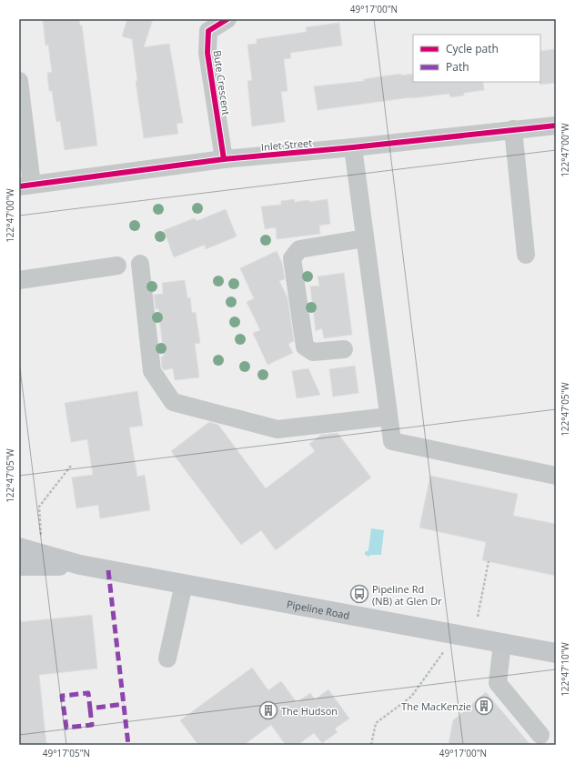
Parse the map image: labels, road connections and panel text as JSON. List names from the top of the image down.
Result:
{
  "streets": {
    "main road": ["Pipeline Road"],
    "street": ["Bute Crescent", "Inlet Street"]
  },
  "crossings": [
    ["Bute Crescent", "Inlet Street"]
  ],
  "places": {
    "bus stop": ["Pipeline Rd (NB) at Glen Dr"],
    "building": ["The MacKenzie", "The Hudson"]
  },
  "legend": ["Cycle path", "Path"],
  "coordinates": [
    "49°17'00\"N",
    "122°47'00\"W",
    "122°47'05\"W",
    "122°47'10\"W",
    "49°17'05\"N"
  ]
}
